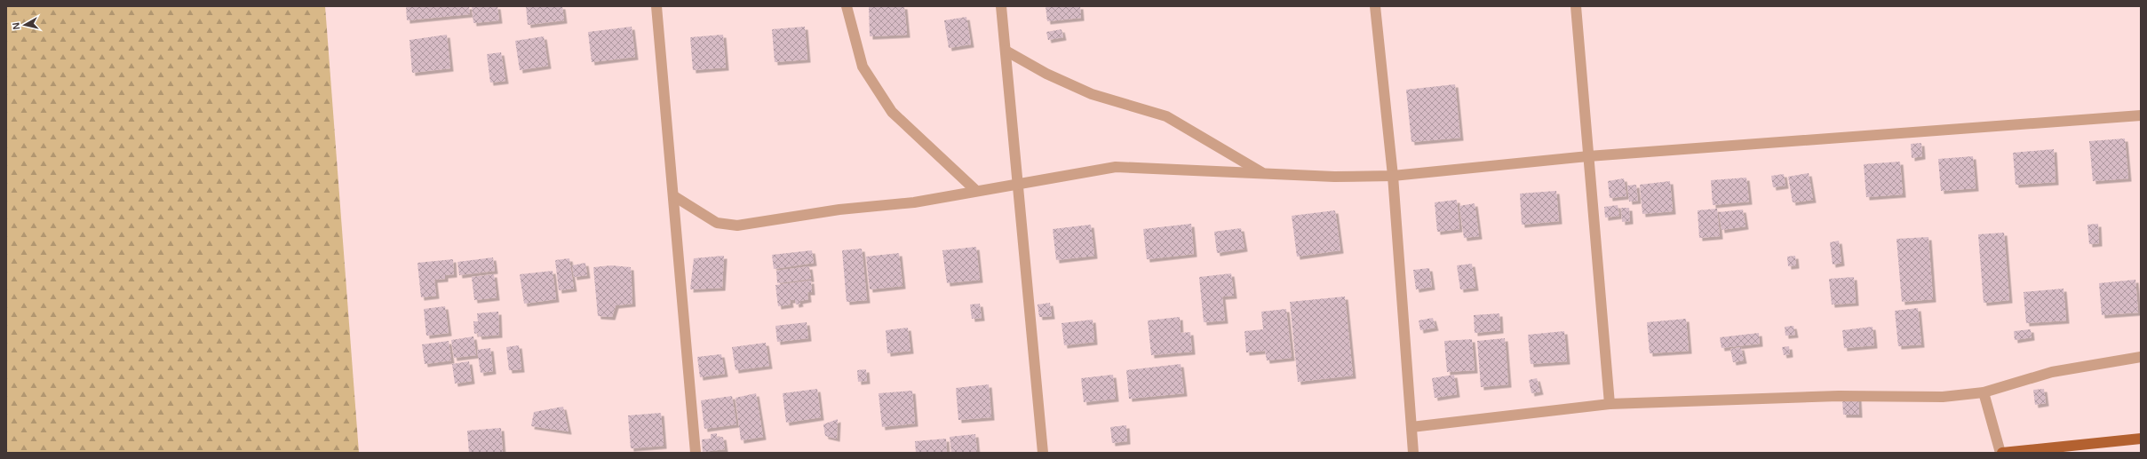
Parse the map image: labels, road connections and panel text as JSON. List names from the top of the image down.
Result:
{
  "north": "left"
}
